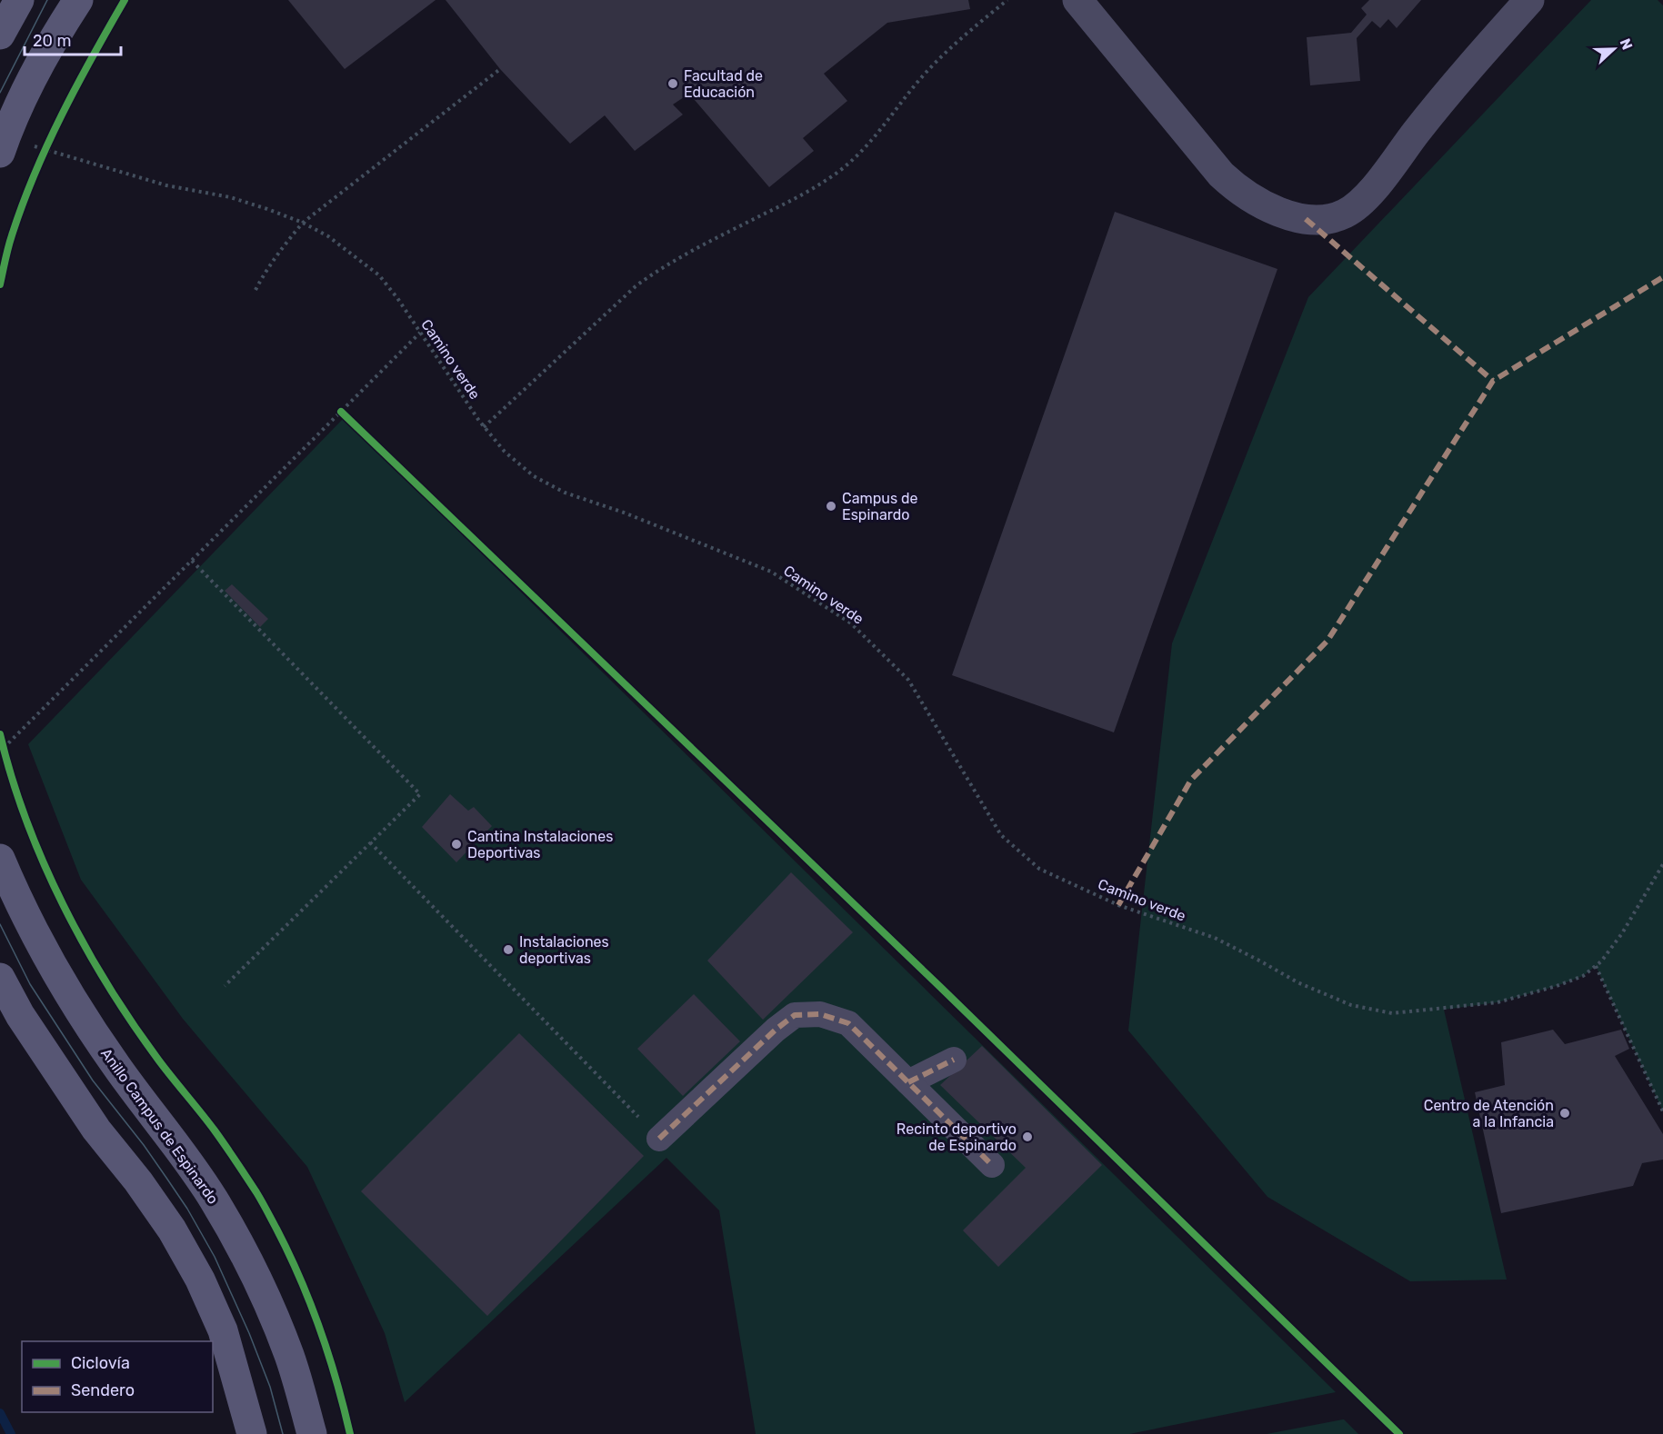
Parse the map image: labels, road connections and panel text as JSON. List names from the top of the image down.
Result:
{
  "streets": {
    "main road": ["Anillo Campus de Espinardo"],
    "path": ["Camino verde"]
  },
  "places": [
    "Facultad de Educación",
    "Campus de Espinardo",
    "Cantina Instalaciones Deportivas",
    "Instalaciones deportivas",
    "Centro de Atención a la Infancia",
    "Recinto deportivo de Espinardo"
  ],
  "legend": ["Ciclovía", "Sendero"],
  "scale_bar": "20 m",
  "north": "right"
}
